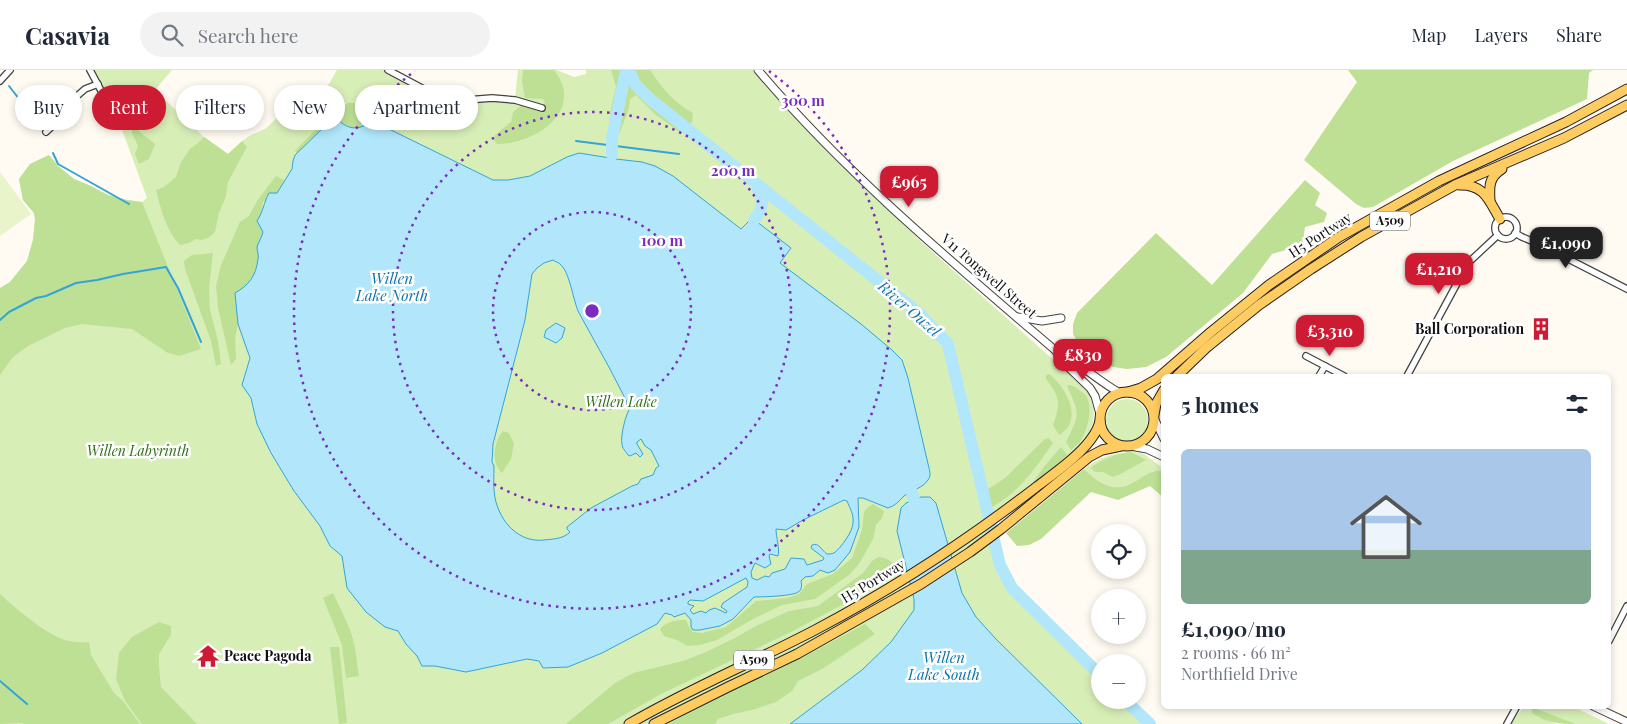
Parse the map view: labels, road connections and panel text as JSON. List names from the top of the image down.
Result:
{
  "streets": {
    "main road": ["A509", "H5 Portway"],
    "street": ["V11 Tongwell Street"]
  },
  "crossings": [
    ["A509", "H5 Portway"],
    ["A509", "V11 Tongwell Street"],
    ["H5 Portway", "V11 Tongwell Street"]
  ],
  "water": ["Willen Lake North", "River Ouzel", "Willen Lake South"],
  "parks": ["Willen Lake", "Willen Labyrinth"],
  "places": {
    "building": ["Ball Corporation"],
    "temple": ["Peace Pagoda"]
  },
  "page": {
    "header": "Casavia",
    "search": "Search here",
    "nav": ["Map", "Layers", "Share"],
    "chip": [
      "Buy",
      "Rent",
      "Filters",
      "New",
      "Apartment"
    ],
    "price": [
      "£965",
      "£1,090",
      "£1,210",
      "£3,310",
      "£830"
    ],
    "heading": "5 homes",
    "list": [
      {
        "name": "£1,090/mo",
        "note": "2 rooms · 66 m² · Northfield Drive"
      }
    ],
    "map_buttons": ["+", "−"]
  },
  "rings": ["300 m", "200 m", "100 m"]
}
